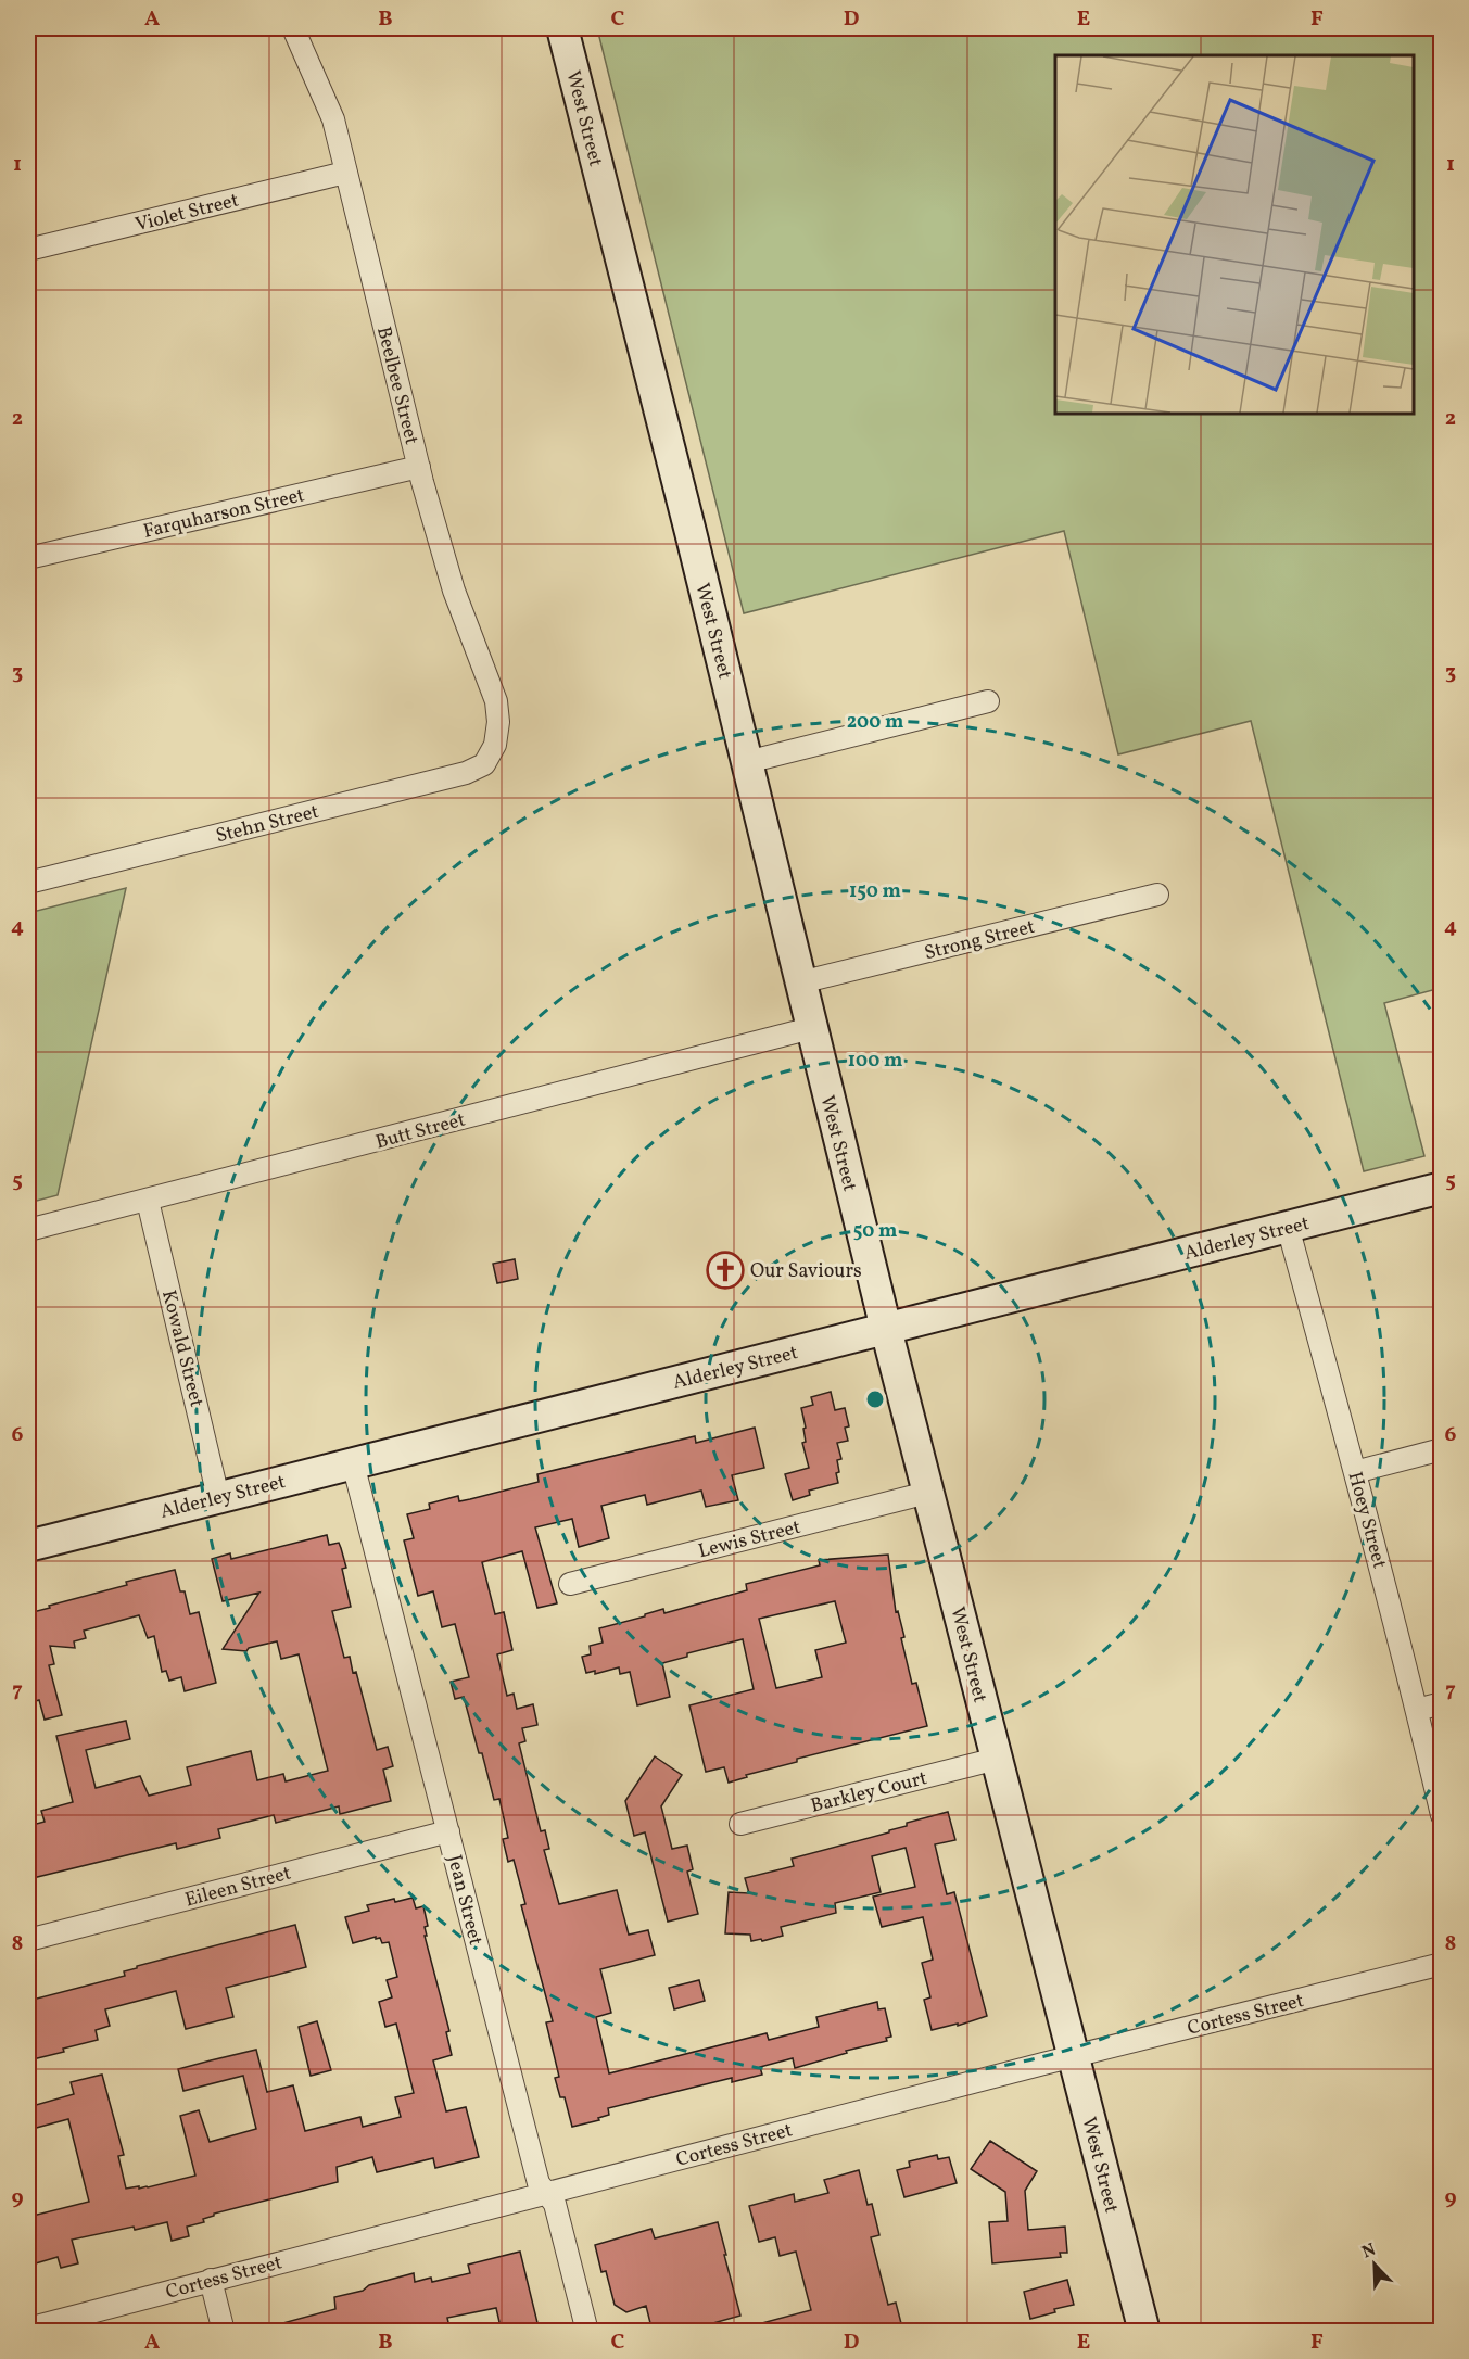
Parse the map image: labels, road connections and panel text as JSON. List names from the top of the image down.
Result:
{
  "streets": {
    "main road": ["West Street", "Alderley Street"],
    "street": [
      "Violet Street",
      "Beelbee Street",
      "Farquharson Street",
      "Stehn Street",
      "Strong Street",
      "Butt Street",
      "Kowald Street",
      "Hoey Street",
      "Lewis Street",
      "Barkley Court",
      "Eileen Street",
      "Jean Street",
      "Cortess Street"
    ]
  },
  "crossings": [
    ["West Street", "Strong Street"],
    ["West Street", "Butt Street"],
    ["West Street", "Alderley Street"],
    ["West Street", "Lewis Street"],
    ["West Street", "Barkley Court"],
    ["West Street", "Cortess Street"],
    ["Violet Street", "Beelbee Street"],
    ["Beelbee Street", "Farquharson Street"],
    ["Beelbee Street", "Stehn Street"],
    ["Butt Street", "Kowald Street"],
    ["Alderley Street", "Kowald Street"],
    ["Alderley Street", "Hoey Street"],
    ["Alderley Street", "Jean Street"],
    ["Eileen Street", "Jean Street"],
    ["Jean Street", "Cortess Street"]
  ],
  "places": {
    "church": ["Our Saviours"]
  },
  "north": "top left",
  "grid": {
    "columns": [
      "A",
      "B",
      "C",
      "D",
      "E",
      "F"
    ],
    "rows": [
      "1",
      "2",
      "3",
      "4",
      "5",
      "6",
      "7",
      "8",
      "9"
    ]
  },
  "rings": [
    "200 m",
    "150 m",
    "100 m",
    "50 m"
  ]
}
